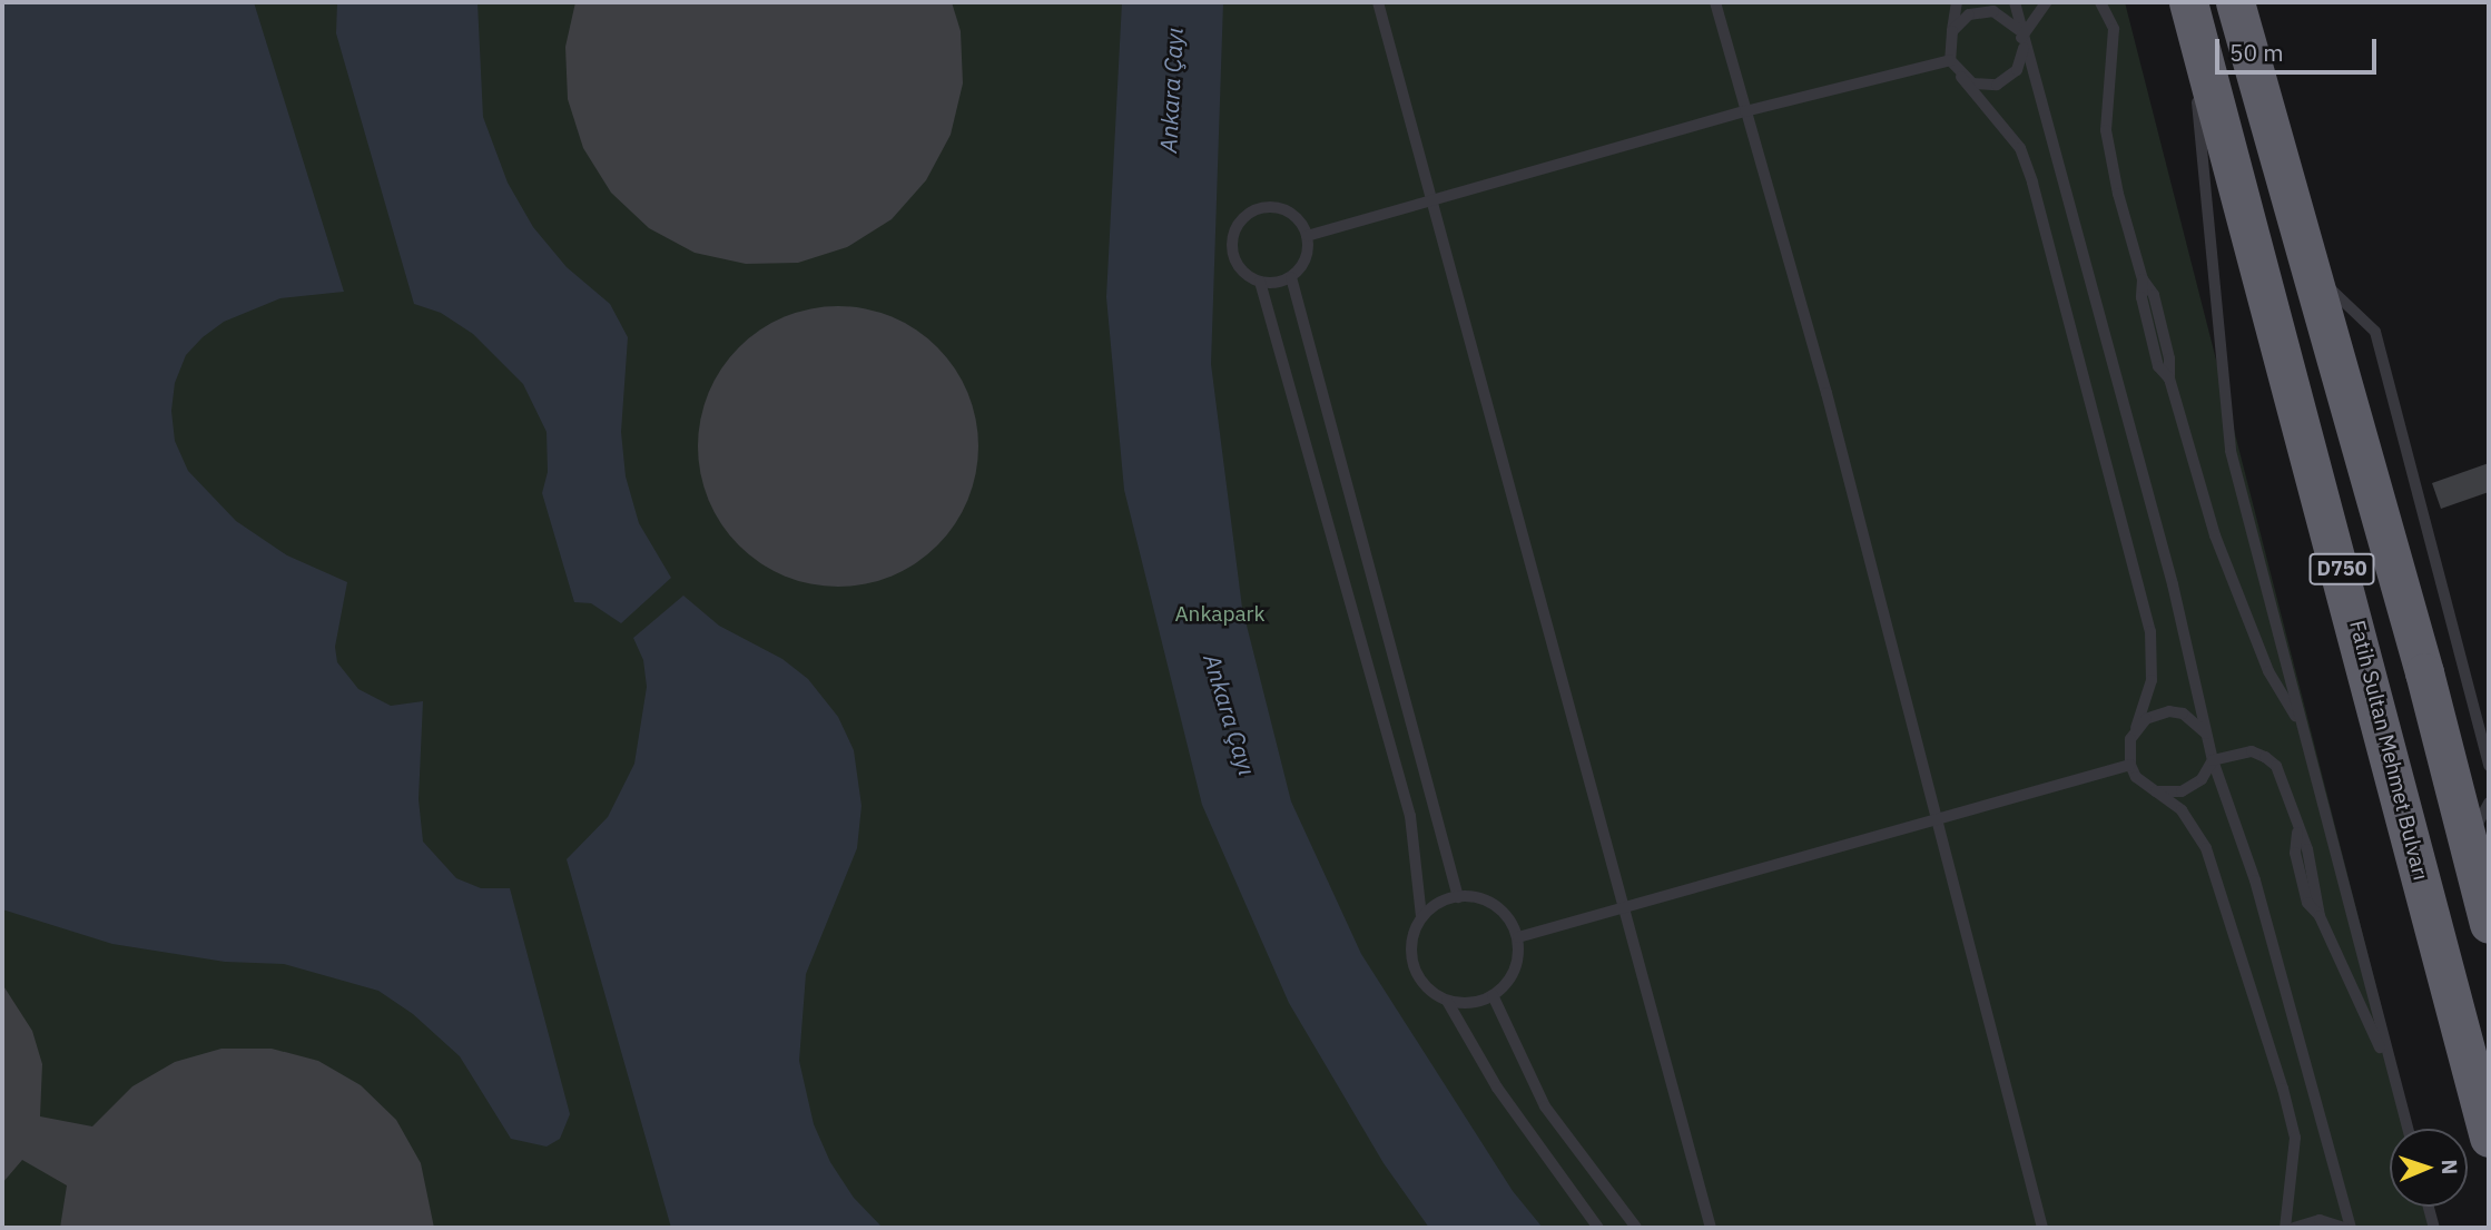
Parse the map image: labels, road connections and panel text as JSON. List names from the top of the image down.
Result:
{
  "streets": {
    "highway": ["D750", "Fatih Sultan Mehmet Bulvarı"]
  },
  "water": ["Ankara Çayı"],
  "parks": ["Ankapark"],
  "scale_bar": "50 m",
  "north": "right"
}
